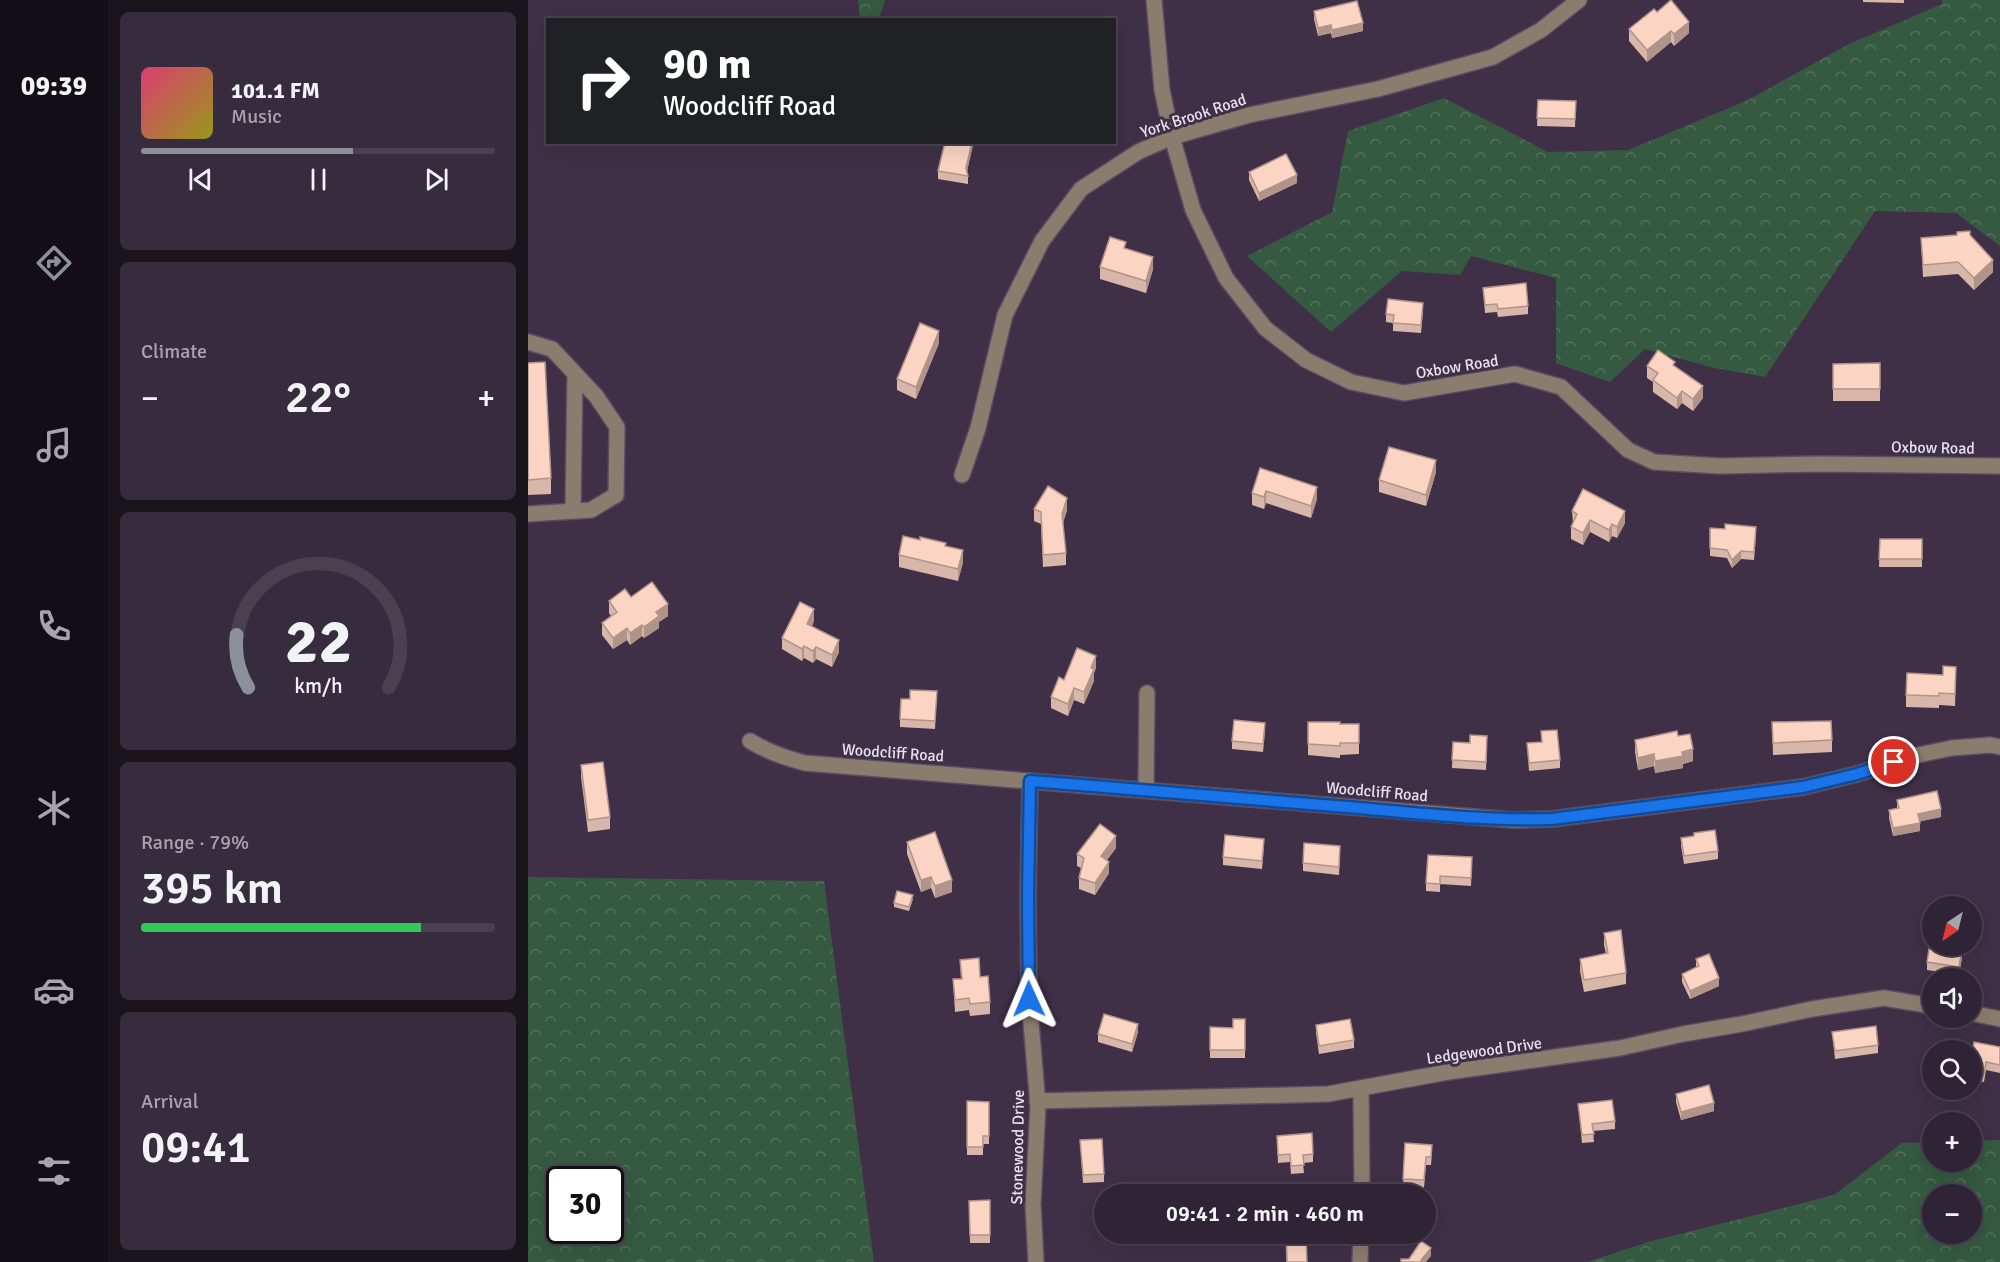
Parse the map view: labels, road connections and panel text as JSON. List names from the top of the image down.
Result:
{
  "streets": {
    "street": [
      "York Brook Road",
      "Oxbow Road",
      "Woodcliff Road",
      "Ledgewood Drive",
      "Stonewood Drive"
    ]
  },
  "crossings": [
    ["York Brook Road", "Oxbow Road"],
    ["Woodcliff Road", "Stonewood Drive"],
    ["Ledgewood Drive", "Stonewood Drive"]
  ],
  "north": "bottom left",
  "page": {
    "tabs": "09:39",
    "turn": ["90 m", "Woodcliff Road"],
    "song": ["101.1 FM", "Music"],
    "tile": [
      "Climate",
      ["Range · 79%", "395 km"],
      ["Arrival", "09:41"]
    ],
    "heat": ["−", "22°", "+"],
    "map_buttons": ["+", "−"],
    "limit": "30",
    "trip": "09:41 · 2 min · 460 m",
    "gauge": ["22", "km/h"]
  }
}
